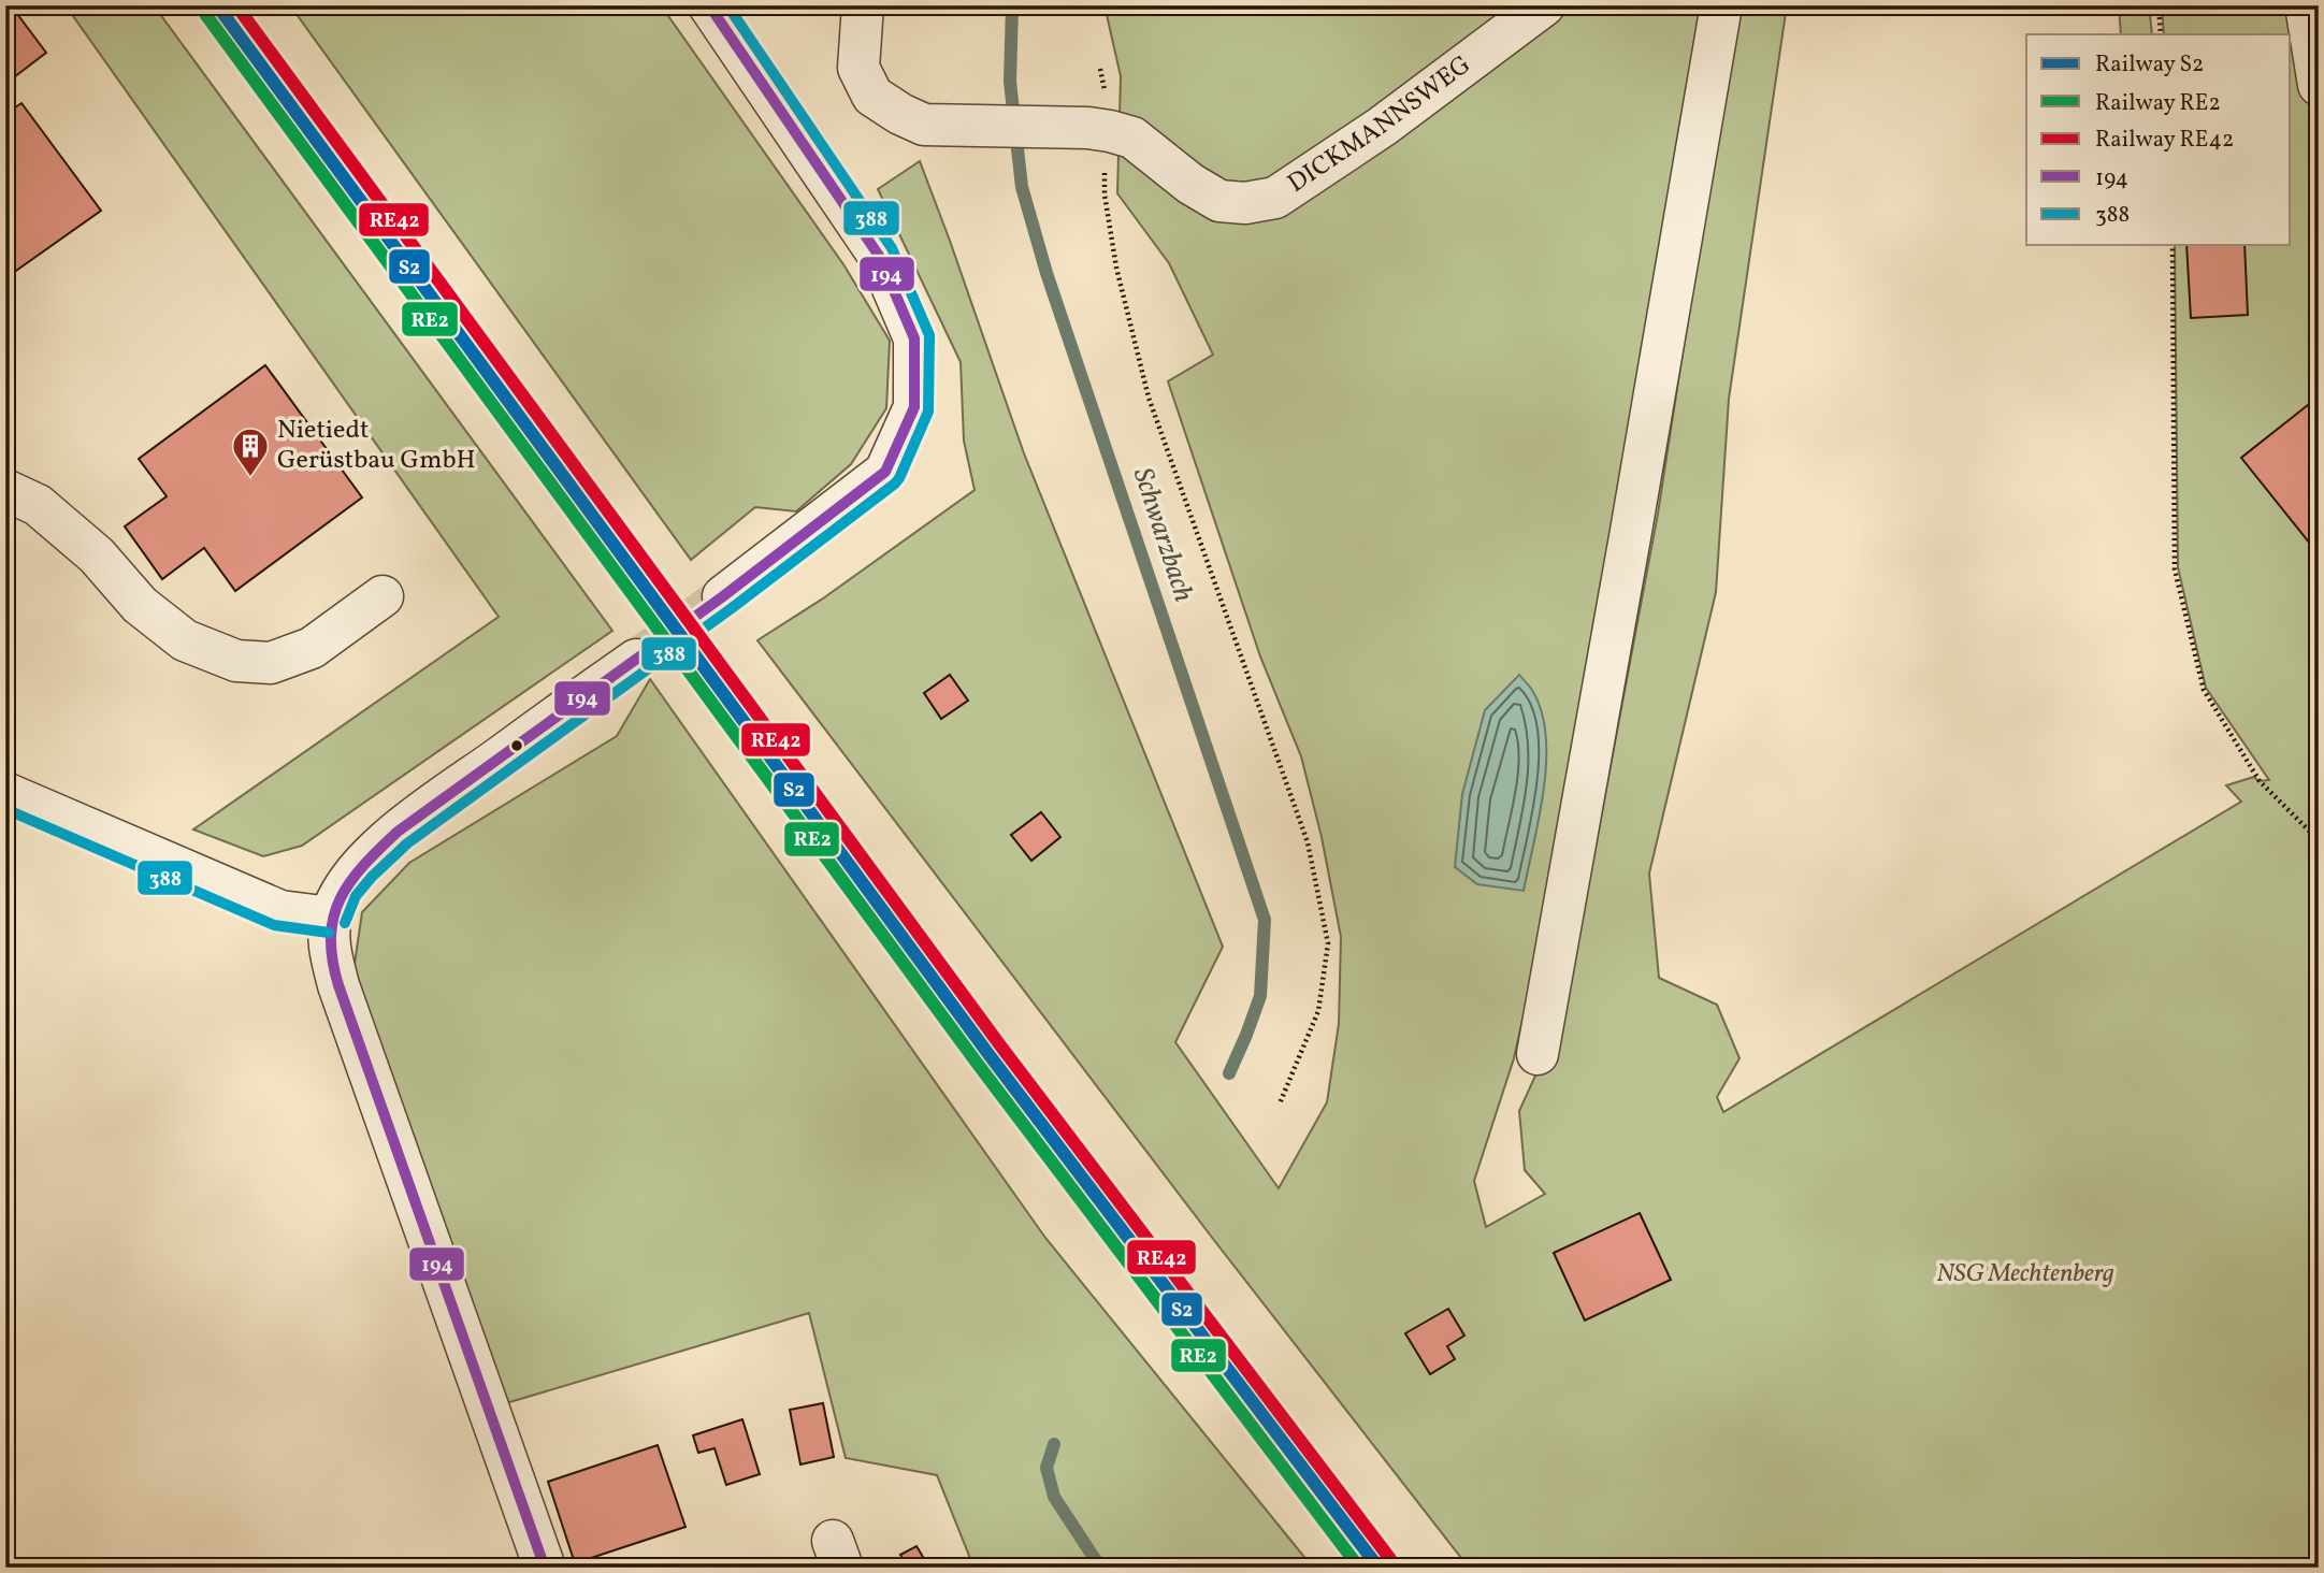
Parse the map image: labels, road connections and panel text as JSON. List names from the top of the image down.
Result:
{
  "streets": {
    "street": ["DICKMANNSWEG"]
  },
  "water": ["Schwarzbach"],
  "parks": ["NSG Mechtenberg"],
  "places": {
    "building": ["Nietiedt Gerüstbau GmbH"]
  },
  "lines": [
    "rail line S2",
    "rail line RE42",
    "transit line 194",
    "transit line 388",
    "rail line RE2"
  ],
  "legend": [
    "Railway S2",
    "Railway RE2",
    "Railway RE42",
    "194",
    "388"
  ]
}
